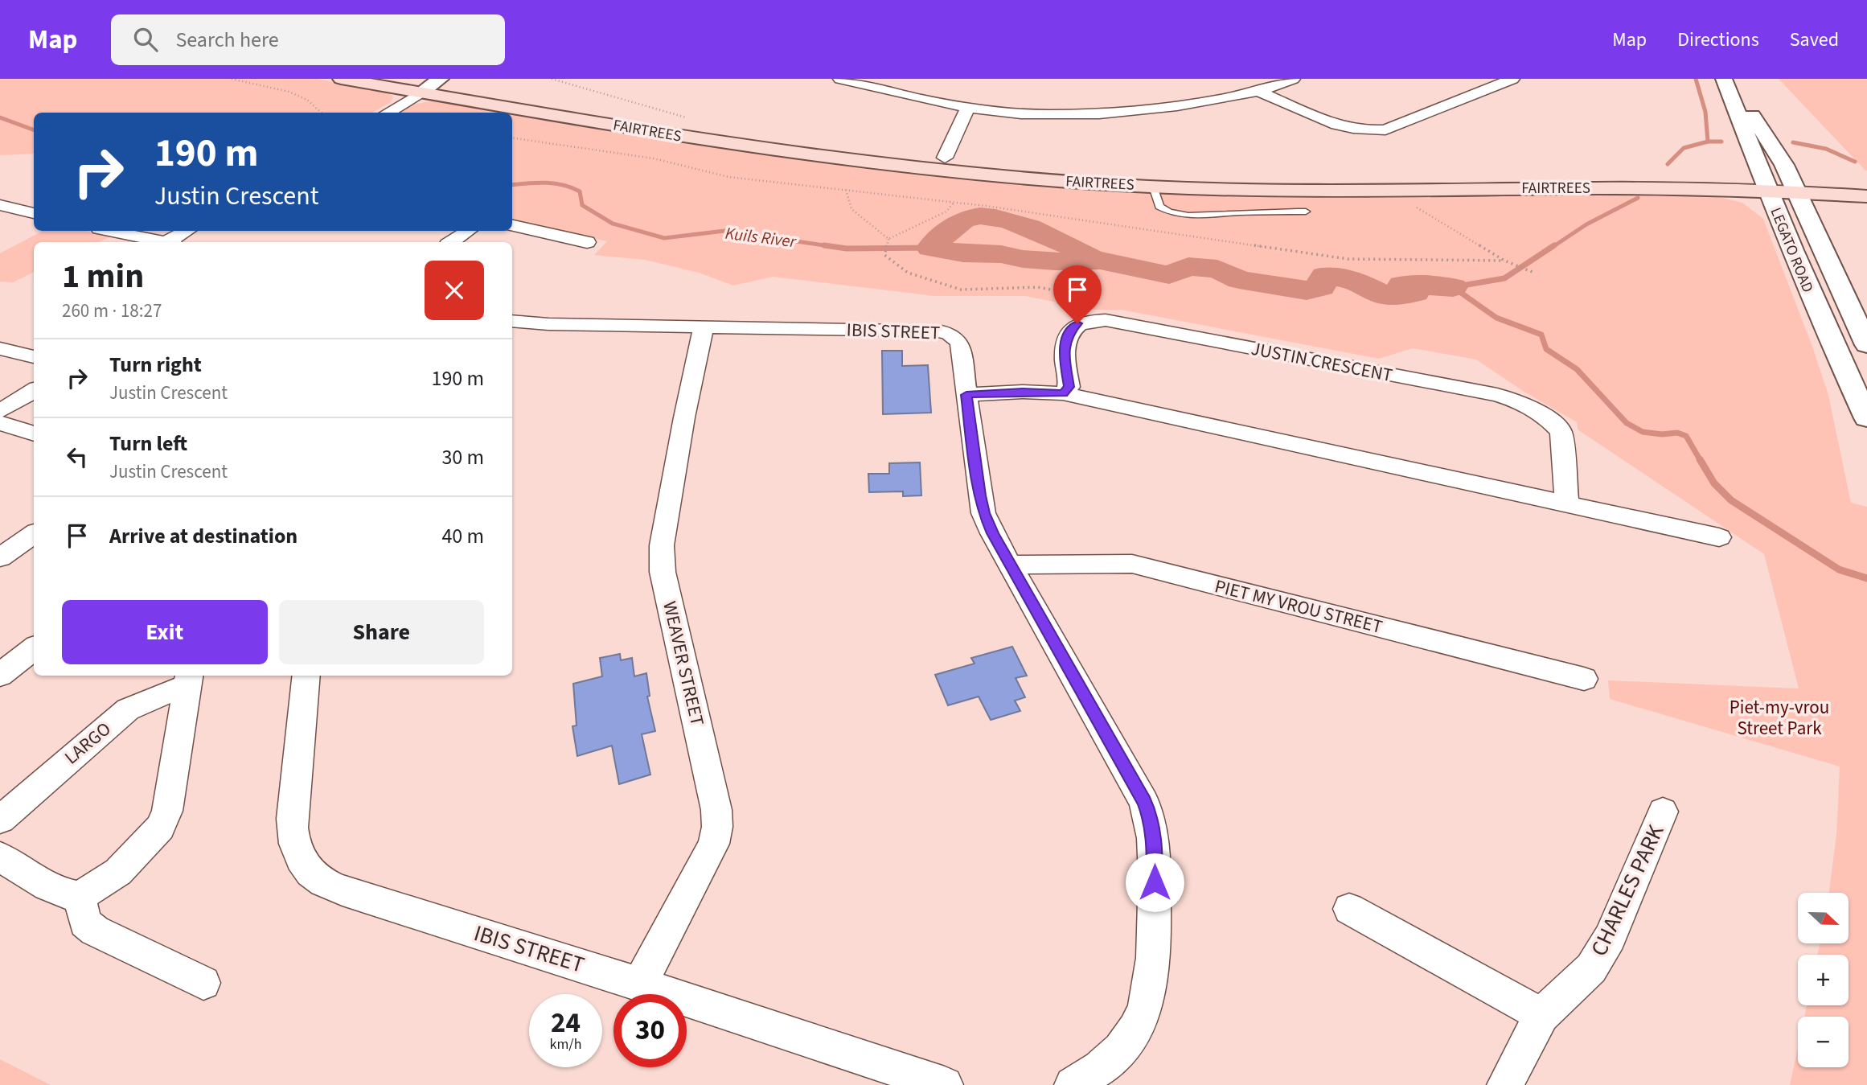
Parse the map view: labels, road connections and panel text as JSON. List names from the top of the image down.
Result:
{
  "streets": {
    "main road": ["FAIRTREES"],
    "street": [
      "LEGATO ROAD",
      "IBIS STREET",
      "JUSTIN CRESCENT",
      "PIET MY VROU STREET",
      "WEAVER STREET",
      "LARGO",
      "CHARLES PARK"
    ]
  },
  "crossings": [
    ["FAIRTREES", "LEGATO ROAD"],
    ["IBIS STREET", "PIET MY VROU STREET"],
    ["IBIS STREET", "WEAVER STREET"]
  ],
  "water": ["Kuils River"],
  "parks": ["Piet-my-vrou Street Park"],
  "north": "right",
  "page": {
    "header": "Map",
    "search": "Search here",
    "nav": ["Map", "Directions", "Saved"],
    "turn": ["190 m", "Justin Crescent"],
    "heading": ["1 min", "260 m · 18:27"],
    "list": [
      {
        "name": "Turn right",
        "note": "Justin Crescent",
        "value": "190 m"
      },
      {
        "name": "Turn left",
        "note": "Justin Crescent",
        "value": "30 m"
      },
      {
        "name": "Arrive at destination",
        "value": "40 m"
      }
    ],
    "buttons": ["Exit", "Share"],
    "map_buttons": ["+", "−"],
    "speed": "24 km/h",
    "limit": "30"
  }
}
